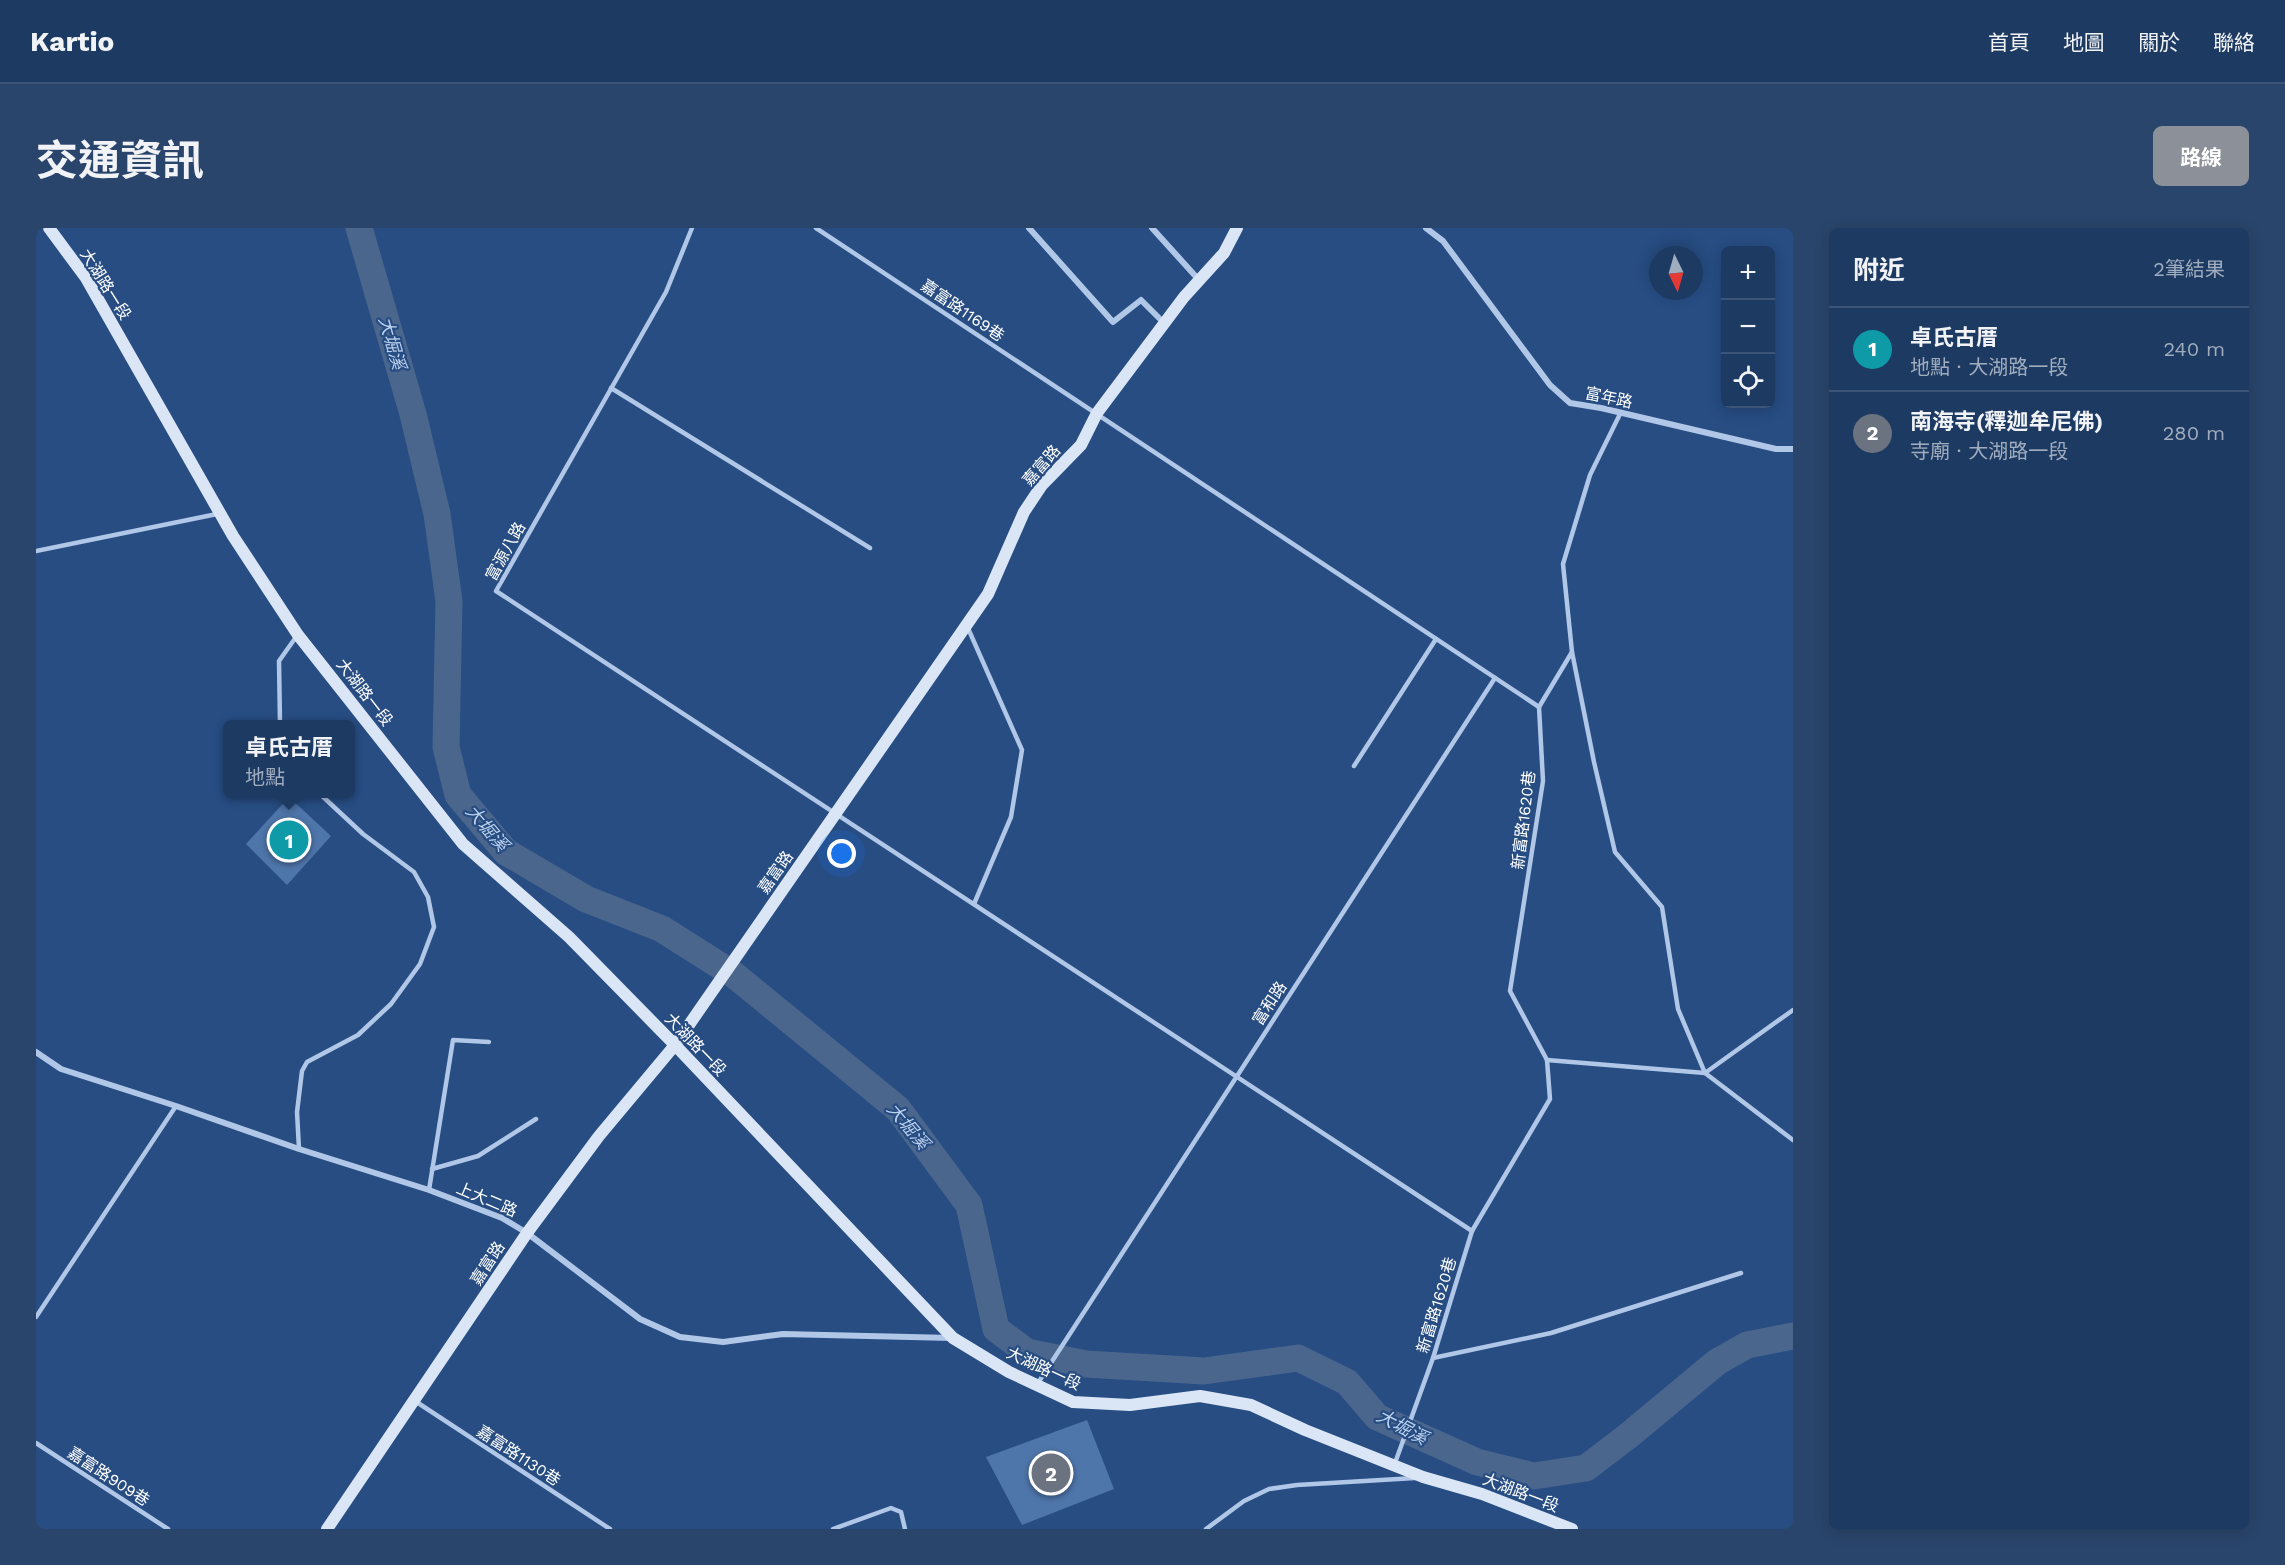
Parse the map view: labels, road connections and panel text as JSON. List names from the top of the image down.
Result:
{
  "streets": {
    "street": [
      "大湖路一段",
      "富年路",
      "嘉富路",
      "上大二路"
    ],
    "lane": [
      "嘉富路1169巷",
      "富源八路",
      "新富路1620巷",
      "富和路",
      "嘉富路1130巷",
      "嘉富路909巷"
    ]
  },
  "crossings": [
    ["大湖路一段", "嘉富路"],
    ["大湖路一段", "新富路1620巷"],
    ["大湖路一段", "富和路"],
    ["大湖路一段", "上大二路"],
    ["嘉富路1169巷", "嘉富路"],
    ["嘉富路1169巷", "新富路1620巷"],
    ["嘉富路1169巷", "富和路"],
    ["嘉富路", "富源八路"],
    ["嘉富路", "上大二路"],
    ["嘉富路", "嘉富路1130巷"]
  ],
  "water": ["大堀溪"],
  "north": "bottom",
  "page": {
    "header": "Kartio",
    "nav": [
      "首頁",
      "地圖",
      "關於",
      "聯絡"
    ],
    "title": "交通資訊",
    "buttons": "路線",
    "heading": ["附近", "2筆結果"],
    "map_buttons": ["+", "−"],
    "list": [
      {
        "mark": "1",
        "name": "卓氏古厝",
        "note": "地點 · 大湖路一段",
        "value": "240 m"
      },
      {
        "mark": "2",
        "name": "南海寺(釋迦牟尼佛)",
        "note": "寺廟 · 大湖路一段",
        "value": "280 m"
      }
    ],
    "popup": ["卓氏古厝", "地點"],
    "pins": ["1", "2"]
  }
}
